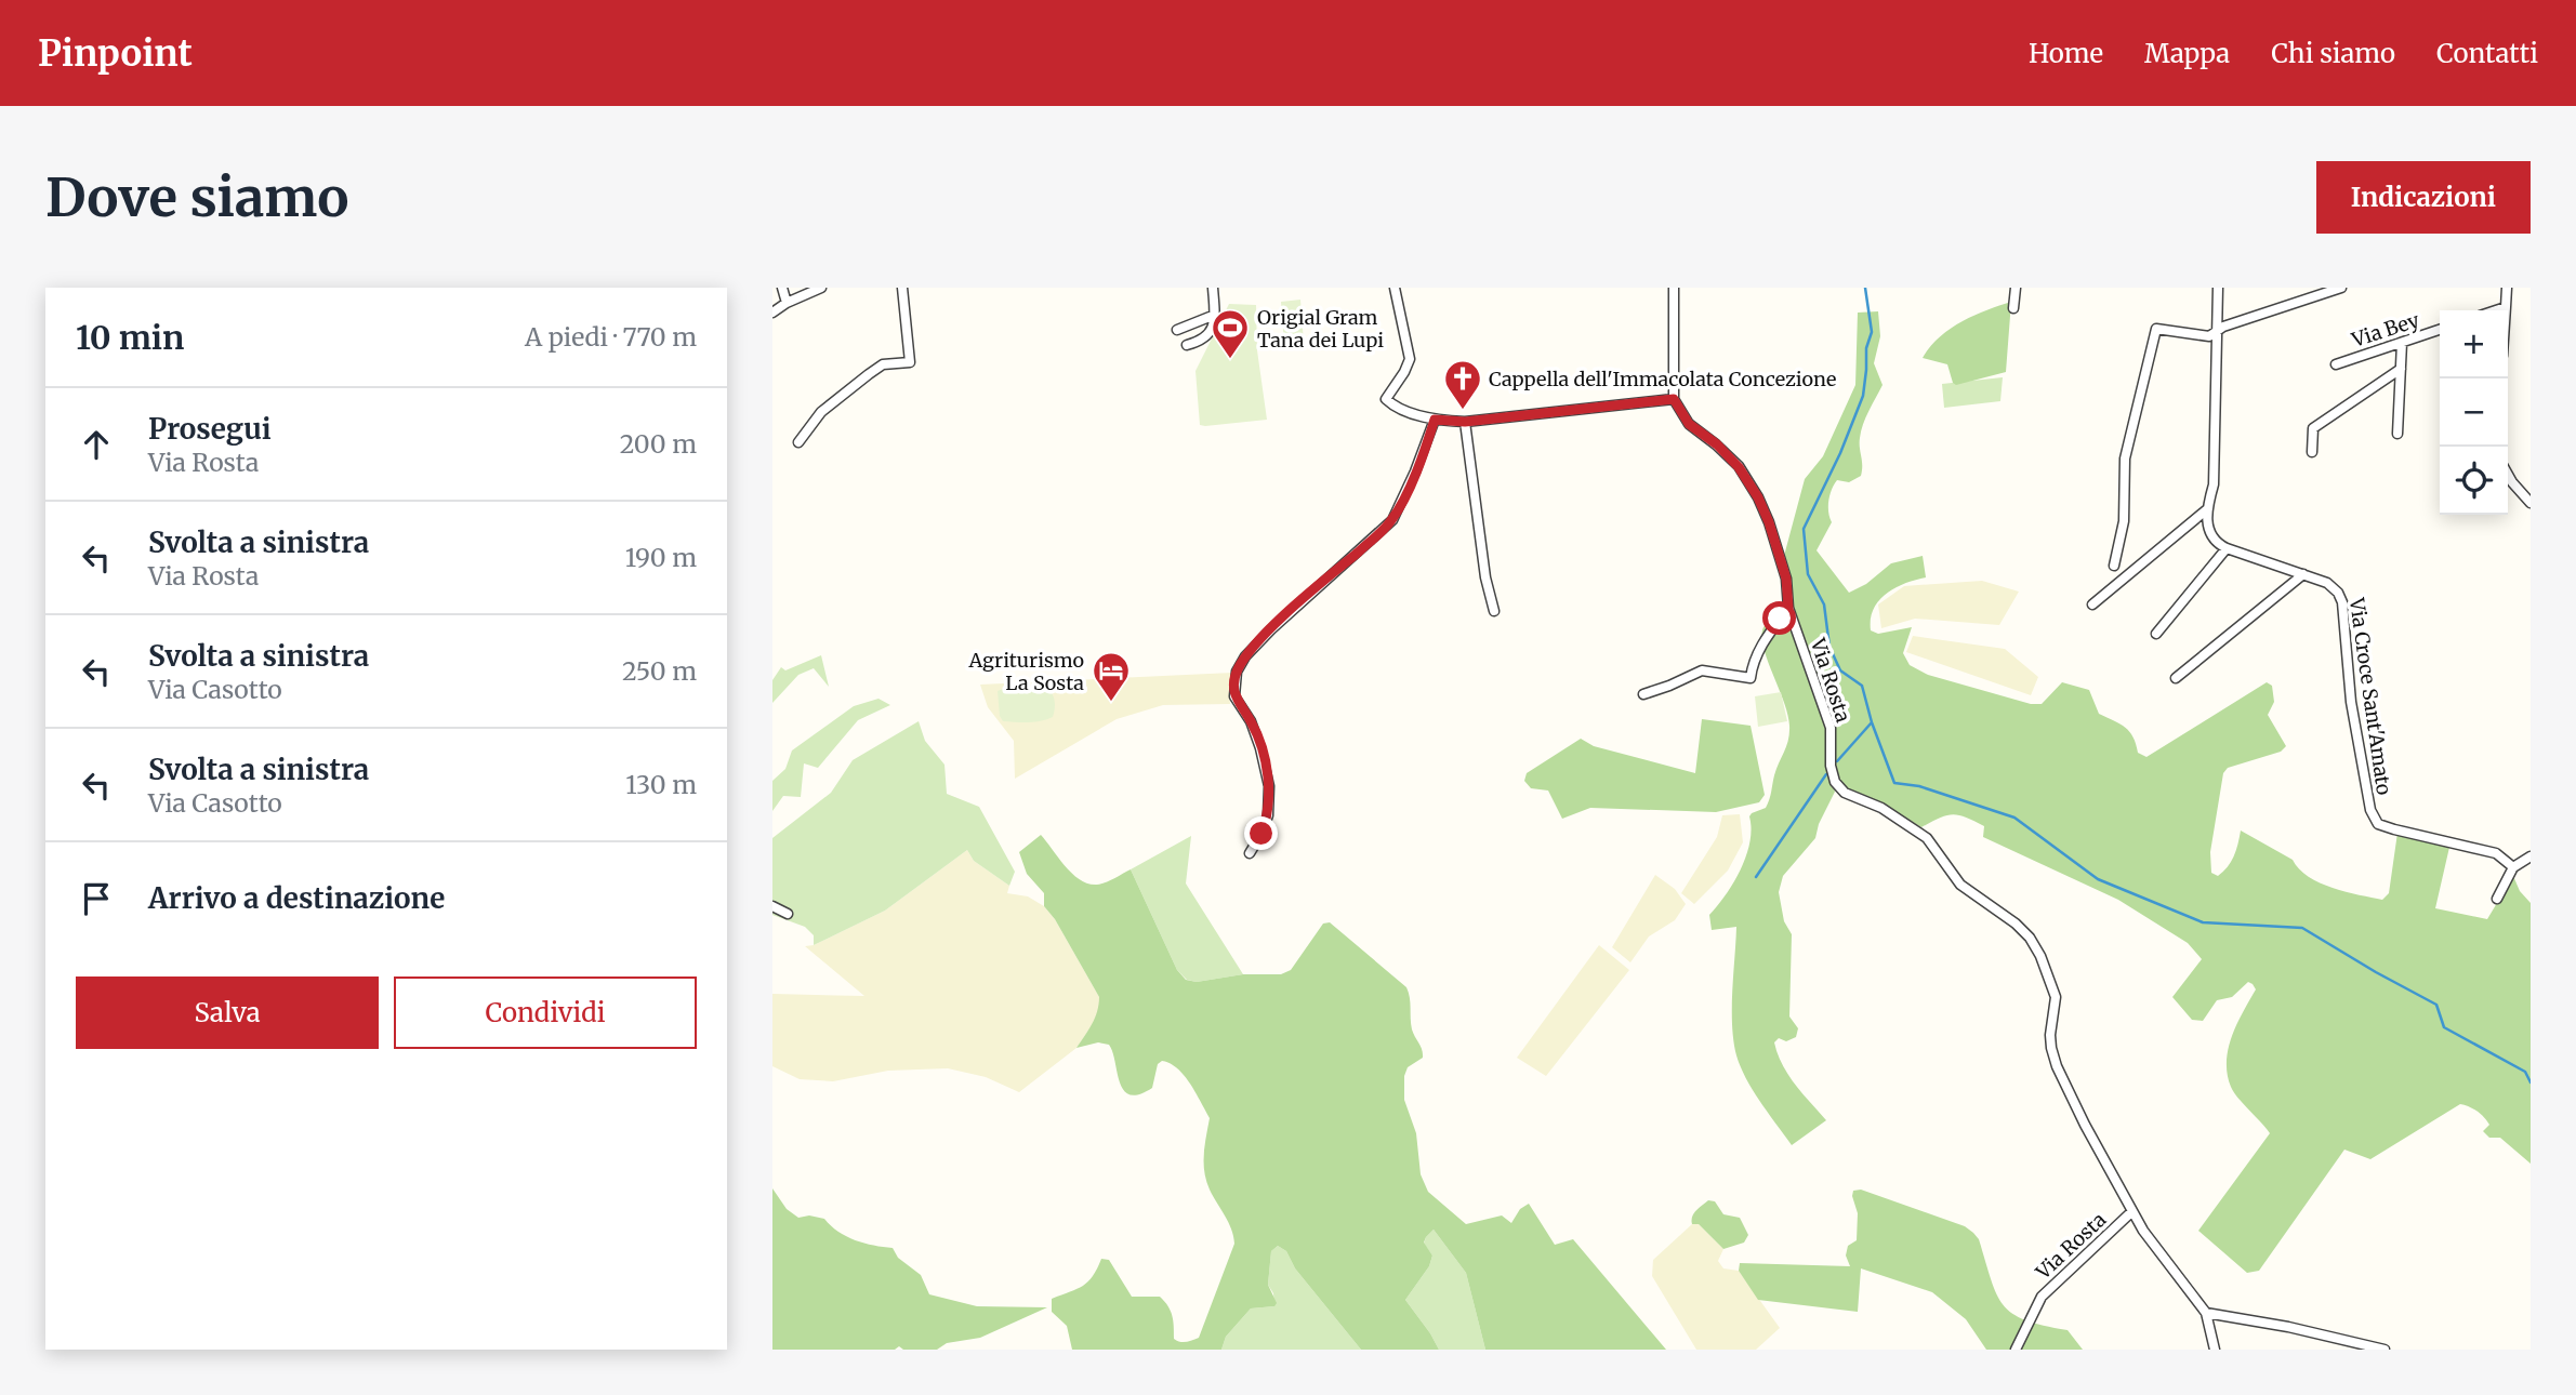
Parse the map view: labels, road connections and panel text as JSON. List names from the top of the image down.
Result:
{
  "streets": {
    "street": ["Via Bey", "Via Rosta", "Via Croce Sant'Amato"]
  },
  "places": {
    "sports": ["Origial Gram Tana dei Lupi"],
    "church": ["Cappella dell'Immacolata Concezione"],
    "hotel": ["Agriturismo La Sosta"]
  },
  "page": {
    "header": "Pinpoint",
    "nav": [
      "Home",
      "Mappa",
      "Chi siamo",
      "Contatti"
    ],
    "buttons": [
      "Indicazioni",
      ["Salva", "Condividi"]
    ],
    "title": "Dove siamo",
    "heading": ["10 min", "A piedi · 770 m"],
    "map_buttons": ["+", "−"],
    "list": [
      ["Prosegui", "Via Rosta", "200 m"],
      ["Svolta a sinistra", "Via Rosta", "190 m"],
      ["Svolta a sinistra", "Via Casotto", "250 m"],
      ["Svolta a sinistra", "Via Casotto", "130 m"],
      "Arrivo a destinazione"
    ]
  }
}
